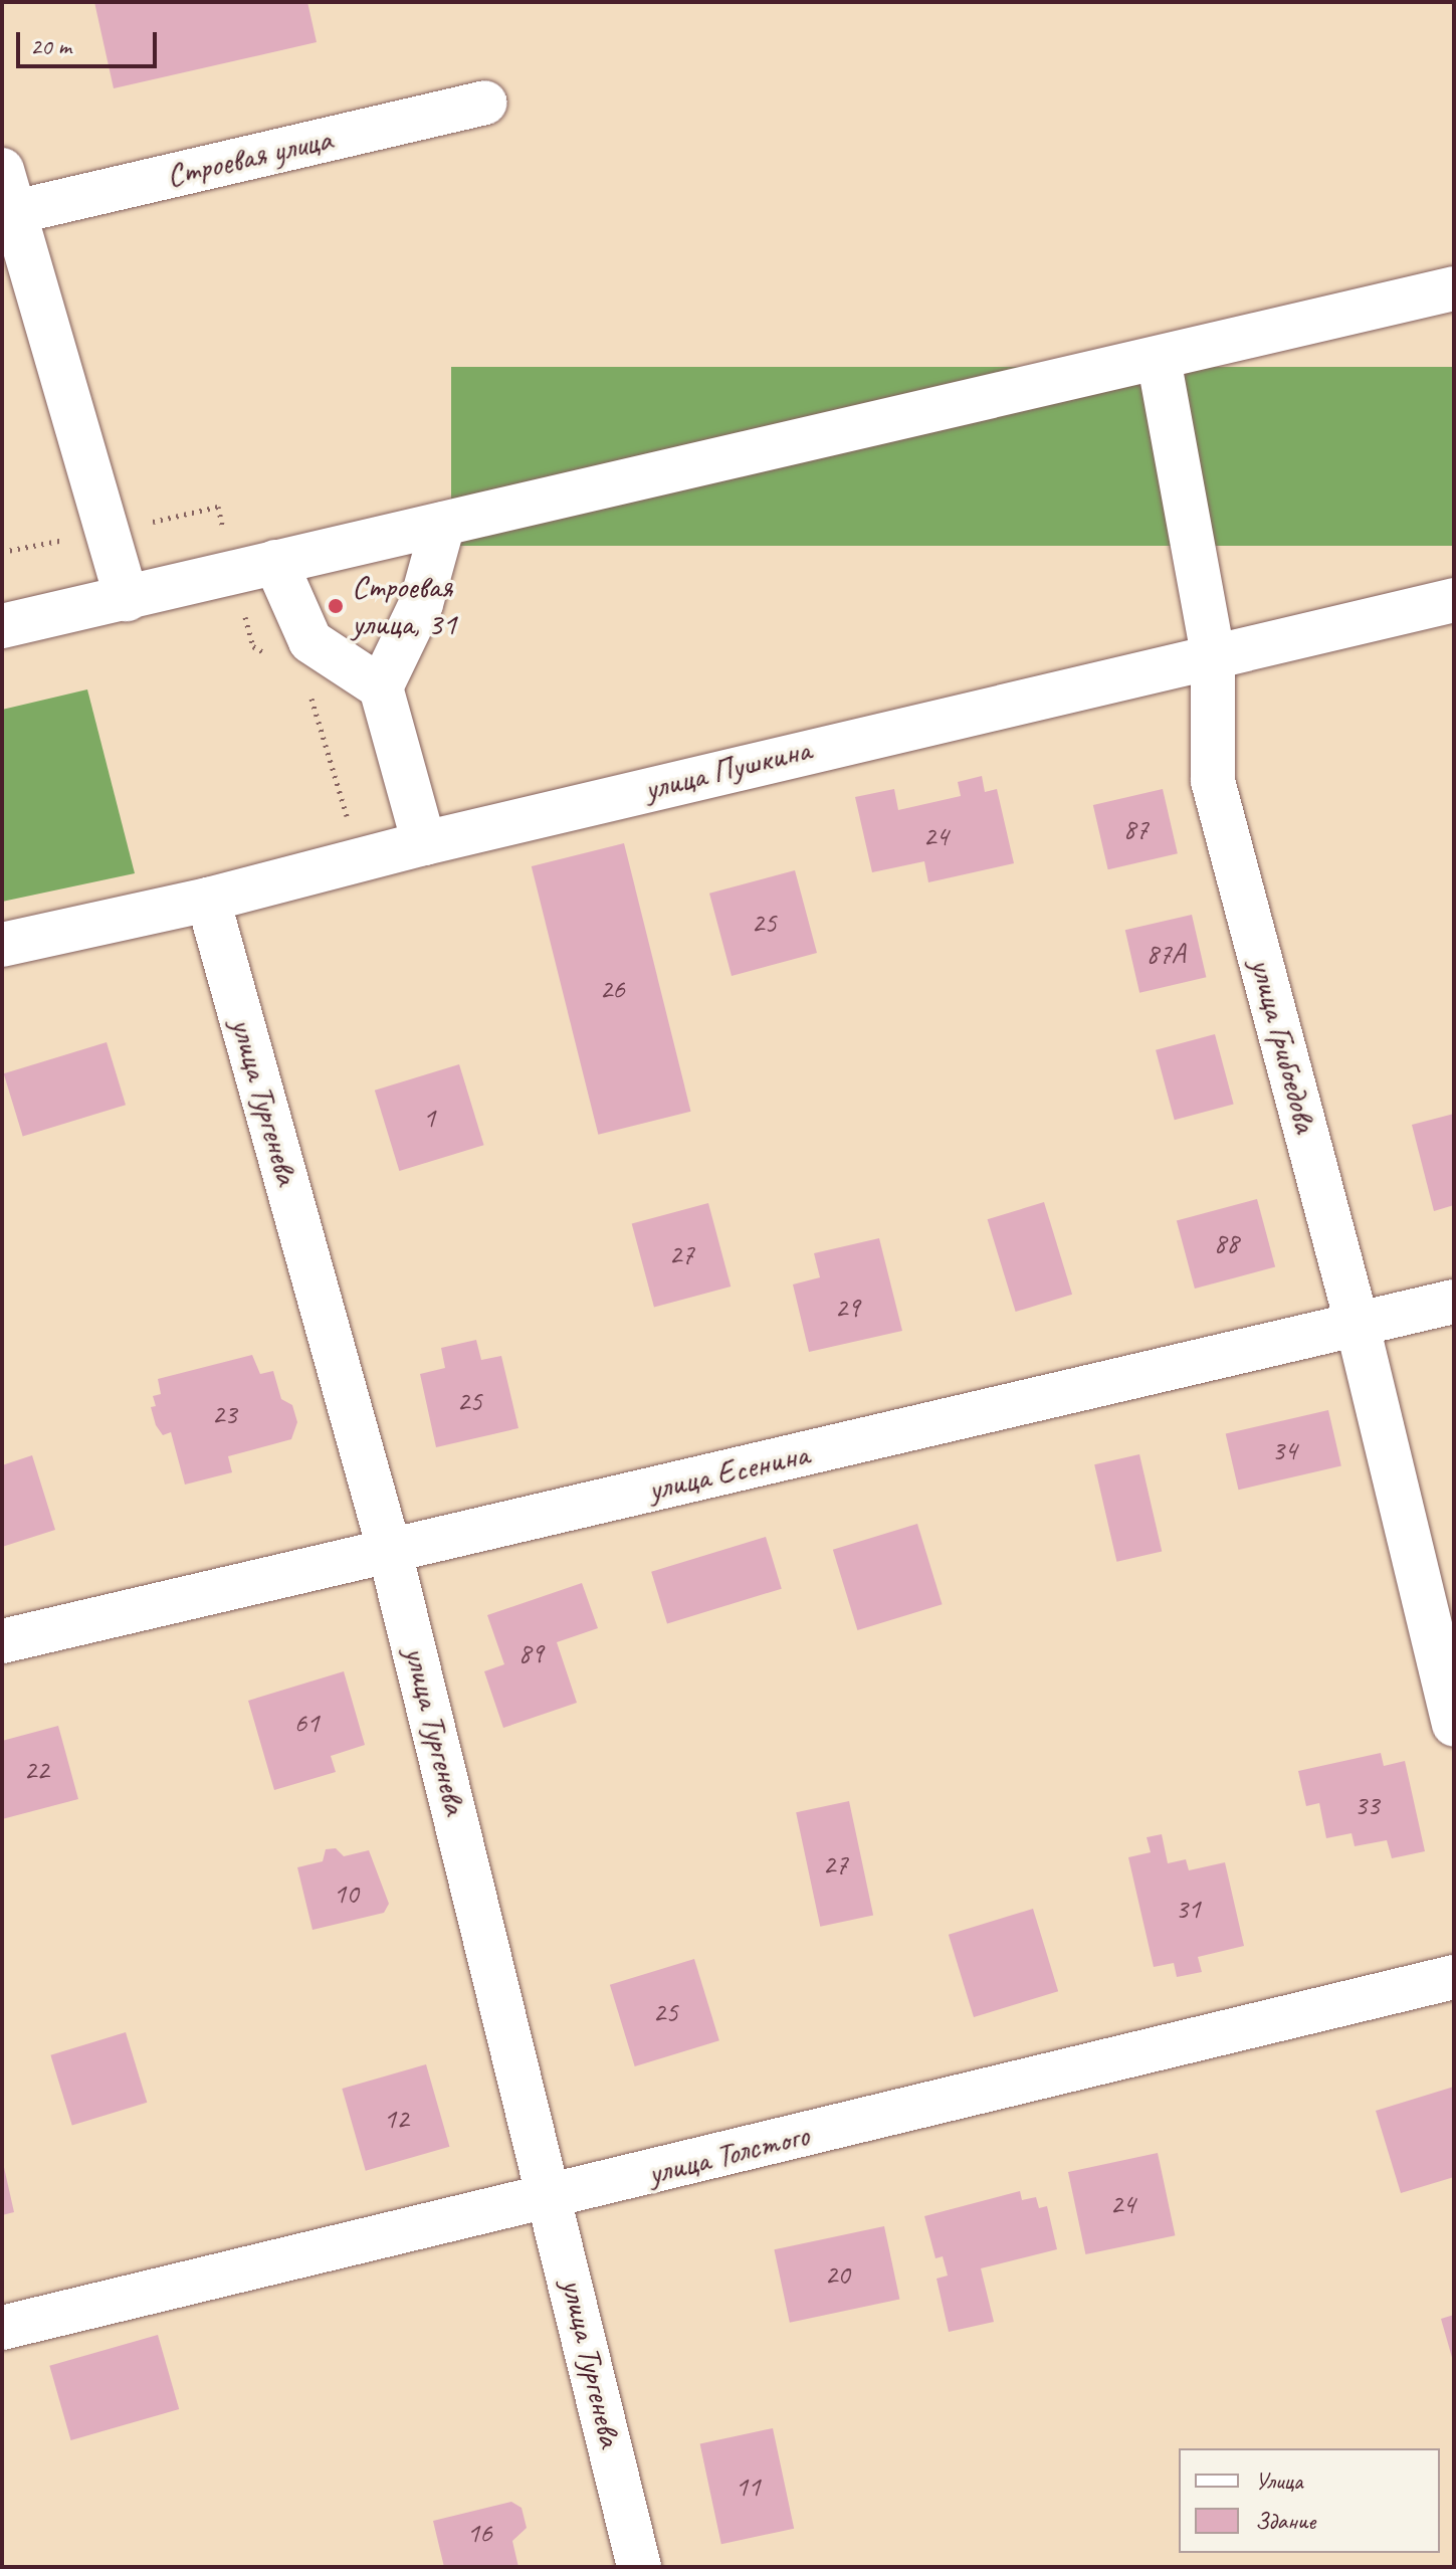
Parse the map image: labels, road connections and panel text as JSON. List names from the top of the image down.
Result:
{
  "streets": {
    "street": [
      "Строевая улица",
      "улица Пушкина",
      "улица Грибоедова",
      "улица Тургенева",
      "улица Есенина",
      "улица Толстого"
    ]
  },
  "crossings": [
    ["улица Пушкина", "улица Грибоедова"],
    ["улица Пушкина", "улица Тургенева"],
    ["улица Грибоедова", "улица Есенина"],
    ["улица Тургенева", "улица Есенина"],
    ["улица Тургенева", "улица Толстого"]
  ],
  "places": ["Строевая улица, 31"],
  "house_numbers": [
    "87",
    "24",
    "25",
    "87А",
    "26",
    "1",
    "88",
    "27",
    "29",
    "25",
    "23",
    "34",
    "89",
    "61",
    "22",
    "33",
    "27",
    "10",
    "31",
    "25",
    "12",
    "24",
    "20",
    "11",
    "16"
  ],
  "legend": ["Улица", "Здание"],
  "scale_bar": "20 m"
}
